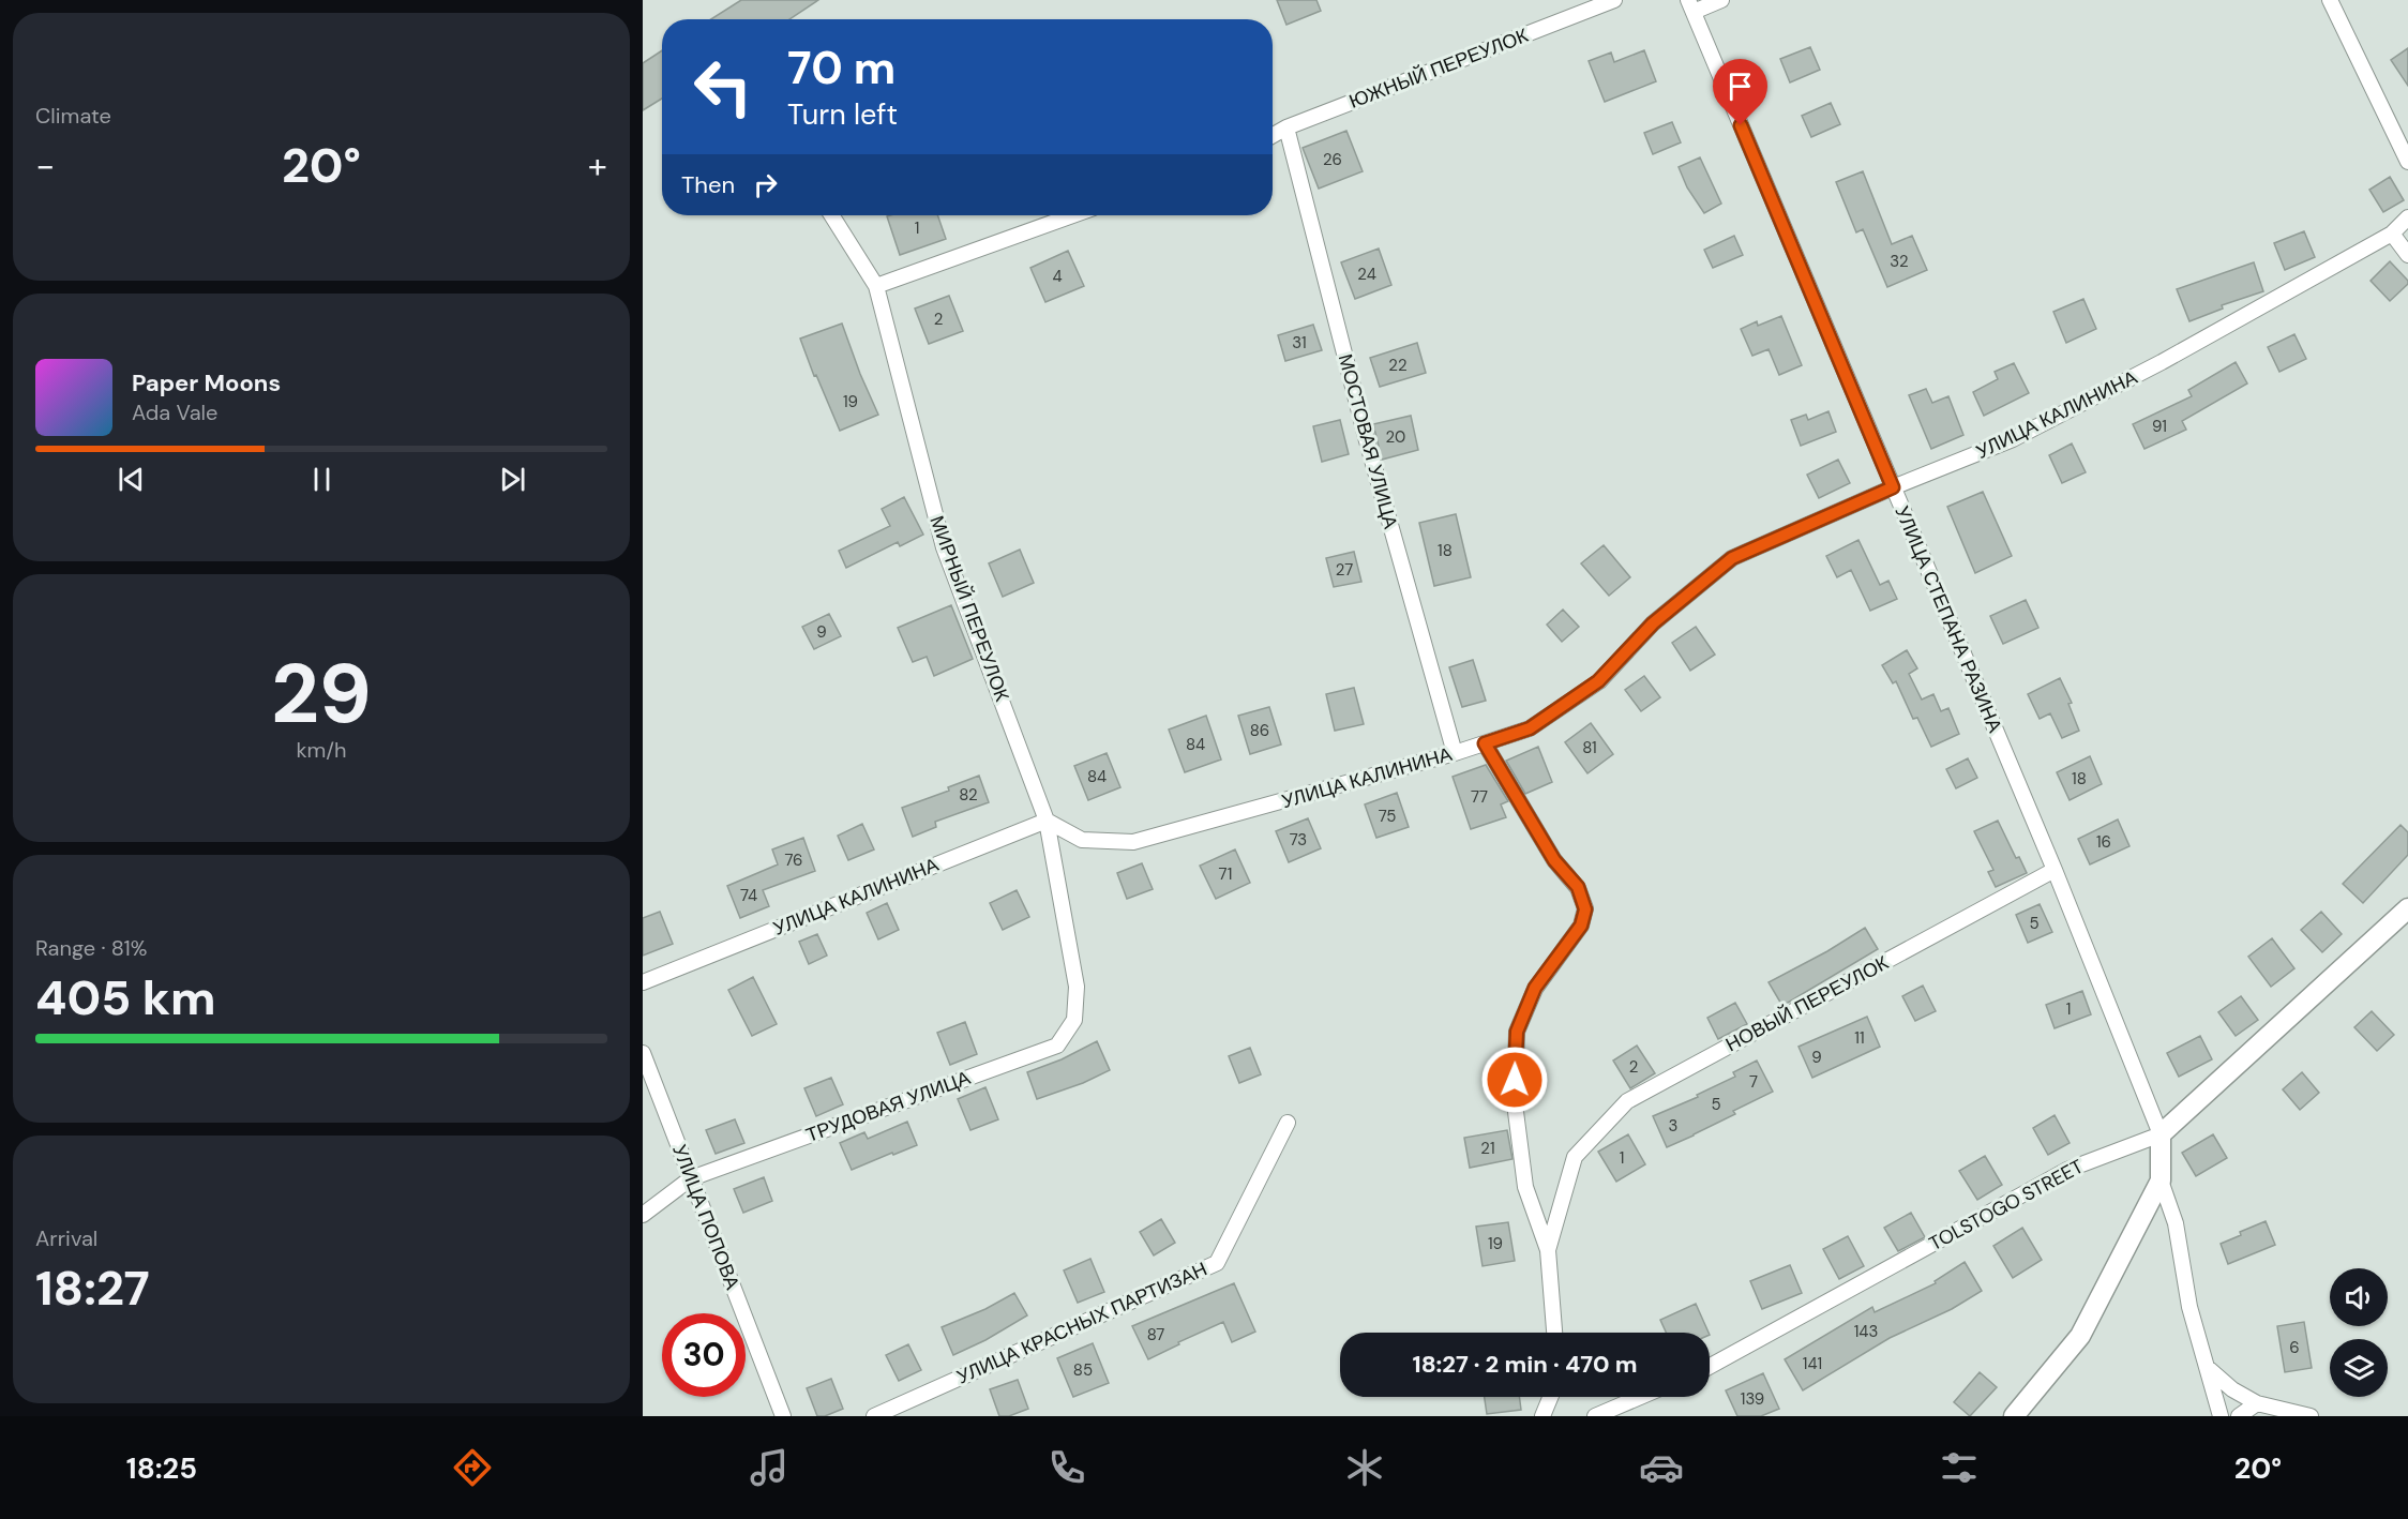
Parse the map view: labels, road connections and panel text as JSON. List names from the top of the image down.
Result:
{
  "streets": {
    "main road": ["TOLSTOGO STREET"],
    "street": [
      "ЮЖНЫЙ ПЕРЕУЛОК",
      "УЛИЦА КАЛИНИНА",
      "МОСТОВАЯ УЛИЦА",
      "МИРНЫЙ ПЕРЕУЛОК",
      "УЛИЦА СТЕПАНА РАЗИНА",
      "НОВЫЙ ПЕРЕУЛОК",
      "ТРУДОВАЯ УЛИЦА",
      "УЛИЦА ПОПОВА",
      "УЛИЦА КРАСНЫХ ПАРТИЗАН"
    ]
  },
  "crossings": [
    ["ЮЖНЫЙ ПЕРЕУЛОК", "МОСТОВАЯ УЛИЦА"],
    ["УЛИЦА КАЛИНИНА", "МОСТОВАЯ УЛИЦА"],
    ["УЛИЦА КАЛИНИНА", "МИРНЫЙ ПЕРЕУЛОК"],
    ["УЛИЦА КАЛИНИНА", "УЛИЦА СТЕПАНА РАЗИНА"],
    ["МИРНЫЙ ПЕРЕУЛОК", "ТРУДОВАЯ УЛИЦА"],
    ["УЛИЦА СТЕПАНА РАЗИНА", "НОВЫЙ ПЕРЕУЛОК"],
    ["УЛИЦА СТЕПАНА РАЗИНА", "TOLSTOGO STREET"],
    ["ТРУДОВАЯ УЛИЦА", "УЛИЦА ПОПОВА"]
  ],
  "house_numbers": [
    "26",
    "1",
    "32",
    "24",
    "4",
    "2",
    "31",
    "22",
    "19",
    "91",
    "20",
    "18",
    "27",
    "9",
    "86",
    "84",
    "81",
    "84",
    "18",
    "82",
    "77",
    "75",
    "73",
    "16",
    "76",
    "71",
    "74",
    "5",
    "1",
    "11",
    "9",
    "2",
    "7",
    "5",
    "3",
    "21",
    "1",
    "19",
    "143",
    "87",
    "6",
    "141",
    "85",
    "139"
  ],
  "page": {
    "tile": [
      "Climate",
      ["29", "km/h"],
      ["Range · 81%", "405 km"],
      ["Arrival", "18:27"]
    ],
    "turn": ["70 m", "Turn left"],
    "heat": ["−", "20°", "+"],
    "then": "Then",
    "song": ["Paper Moons", "Ada Vale"],
    "limit": "30",
    "trip": "18:27 · 2 min · 470 m",
    "tabs": ["18:25", "20°"]
  }
}
